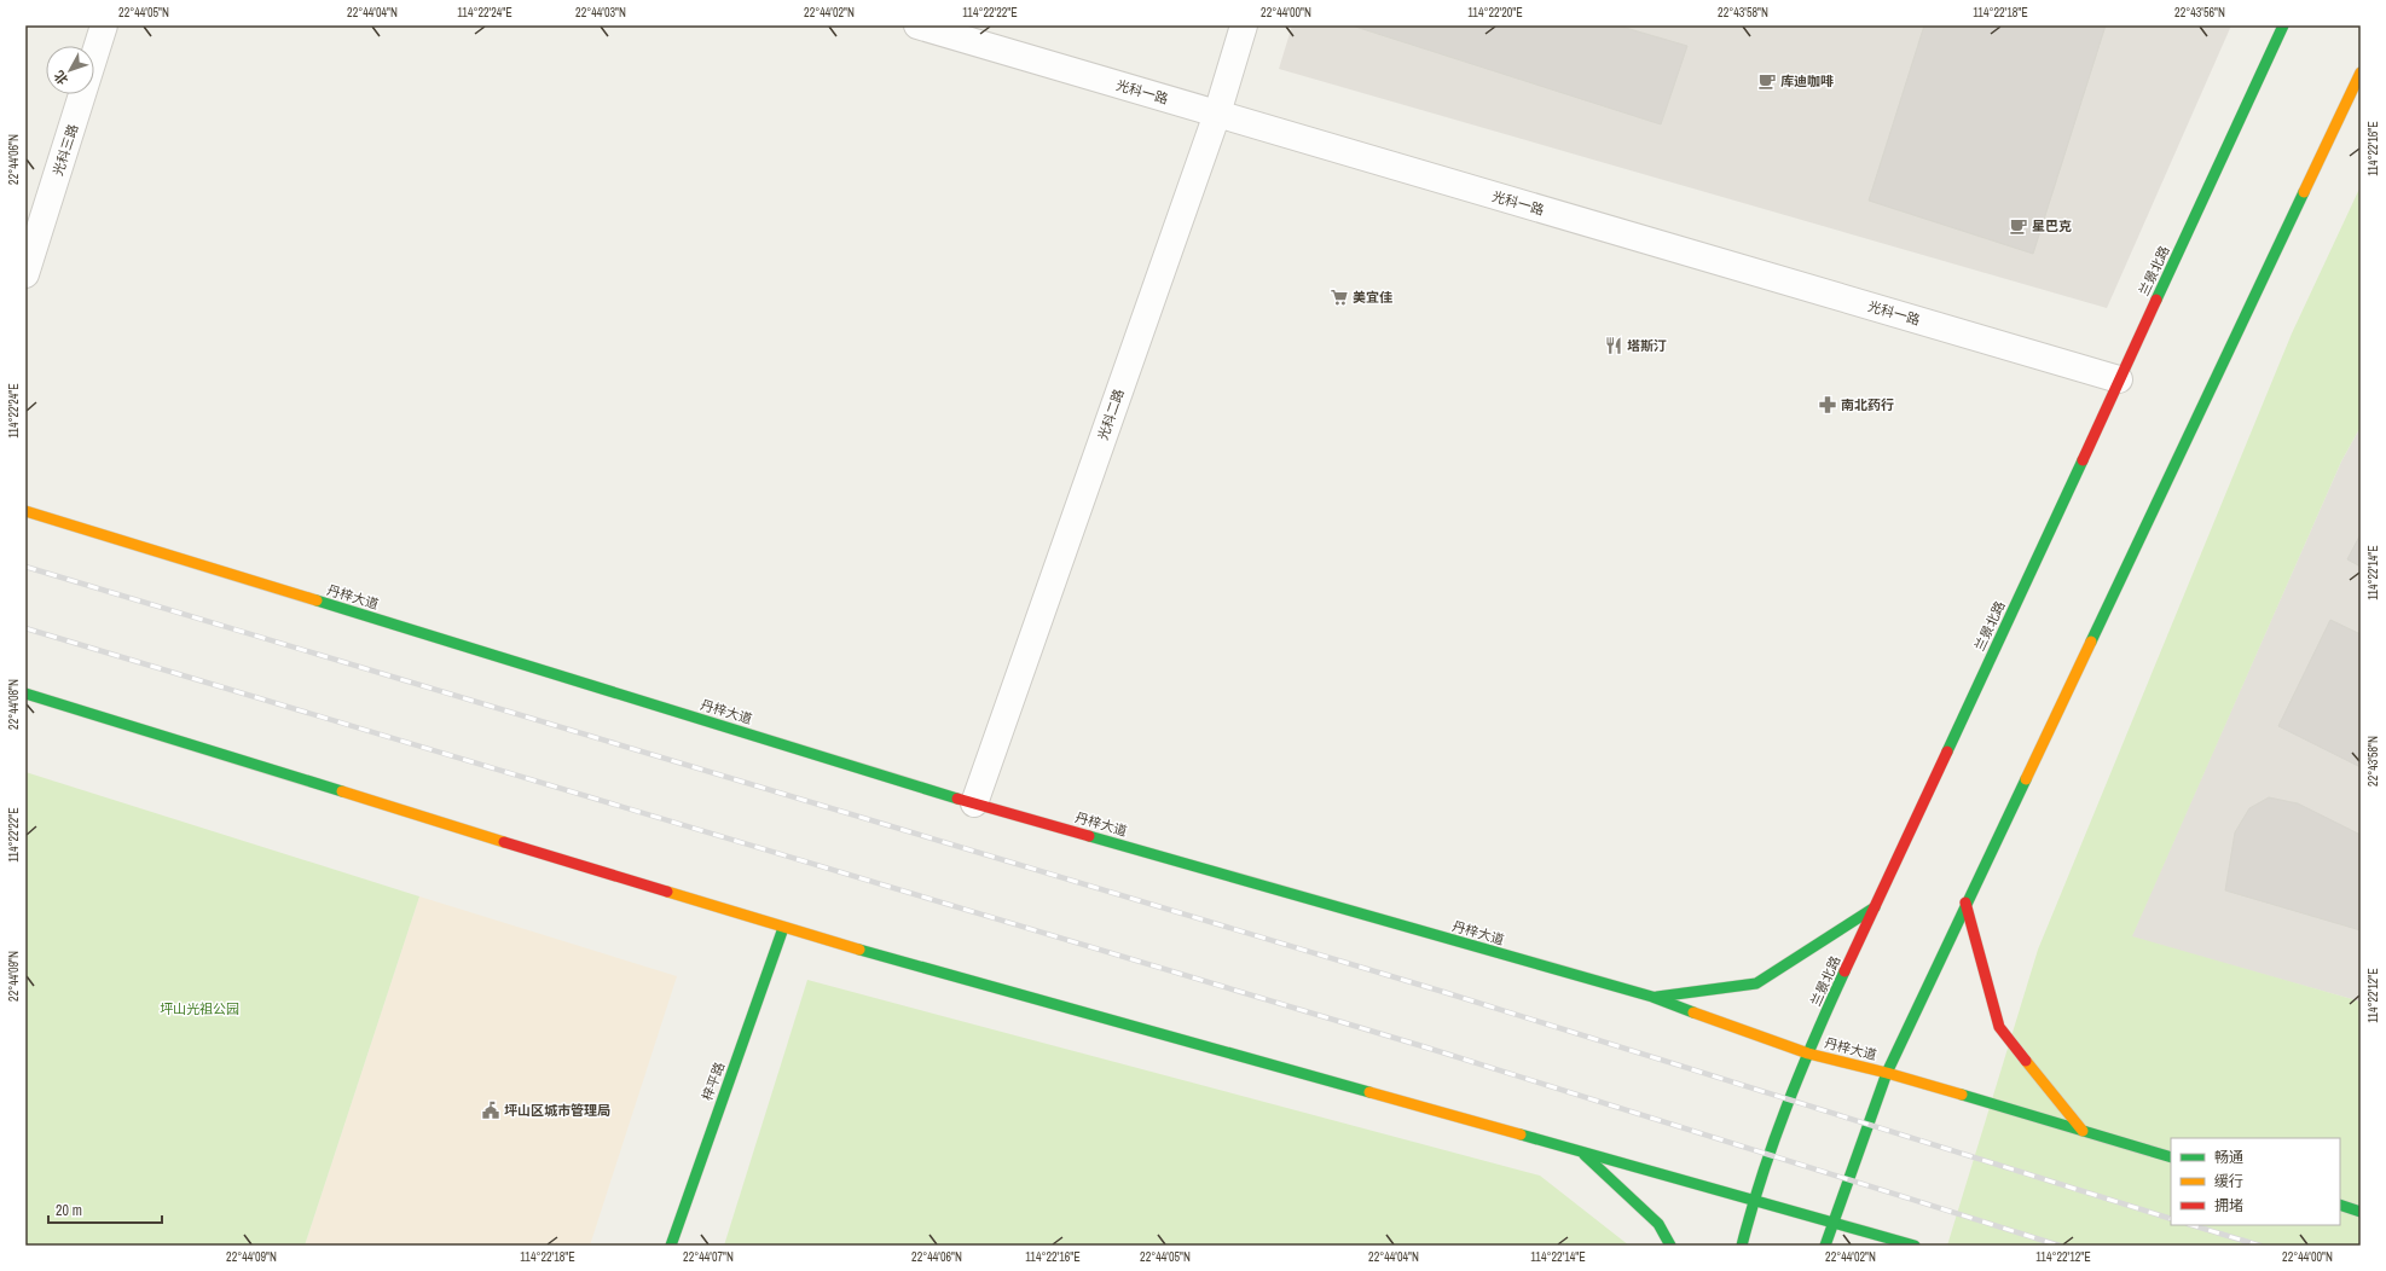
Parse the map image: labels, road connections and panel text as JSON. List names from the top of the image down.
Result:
{
  "streets": {
    "main road": ["兰景北路", "丹梓大道", "梓平路"],
    "street": ["光科一路", "光科三路", "光科二路"]
  },
  "crossings": [
    ["光科一路", "兰景北路"],
    ["光科一路", "光科二路"],
    ["兰景北路", "丹梓大道"],
    ["光科二路", "丹梓大道"]
  ],
  "parks": ["坪山光祖公园"],
  "places": {
    "cafe": ["库迪咖啡", "星巴克"],
    "supermarket": ["美宜佳"],
    "restaurant": ["塔斯汀"],
    "pharmacy": ["南北药行"],
    "public building": ["坪山区城市管理局"]
  },
  "legend": ["畅通", "缓行", "拥堵"],
  "scale_bar": "20 m",
  "north": "bottom left",
  "coordinates": [
    "22°44'05\"N",
    "22°44'04\"N",
    "114°22'24\"E",
    "22°44'03\"N",
    "22°44'02\"N",
    "114°22'22\"E",
    "22°44'00\"N",
    "114°22'20\"E",
    "22°43'58\"N",
    "114°22'18\"E",
    "22°43'56\"N",
    "114°22'16\"E",
    "22°44'06\"N",
    "114°22'14\"E",
    "22°44'08\"N",
    "22°44'09\"N",
    "114°22'12\"E",
    "22°44'07\"N"
  ]
}
